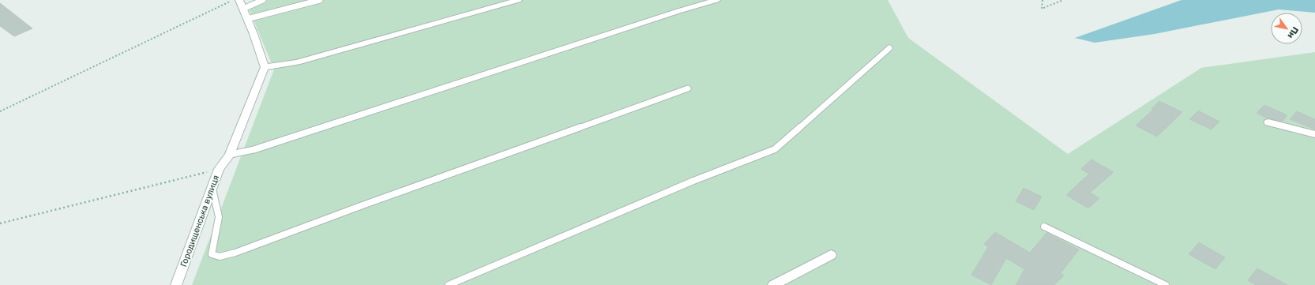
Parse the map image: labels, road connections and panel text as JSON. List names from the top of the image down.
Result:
{
  "streets": {
    "street": ["Городищенська вулиця"]
  },
  "north": "bottom right"
}
